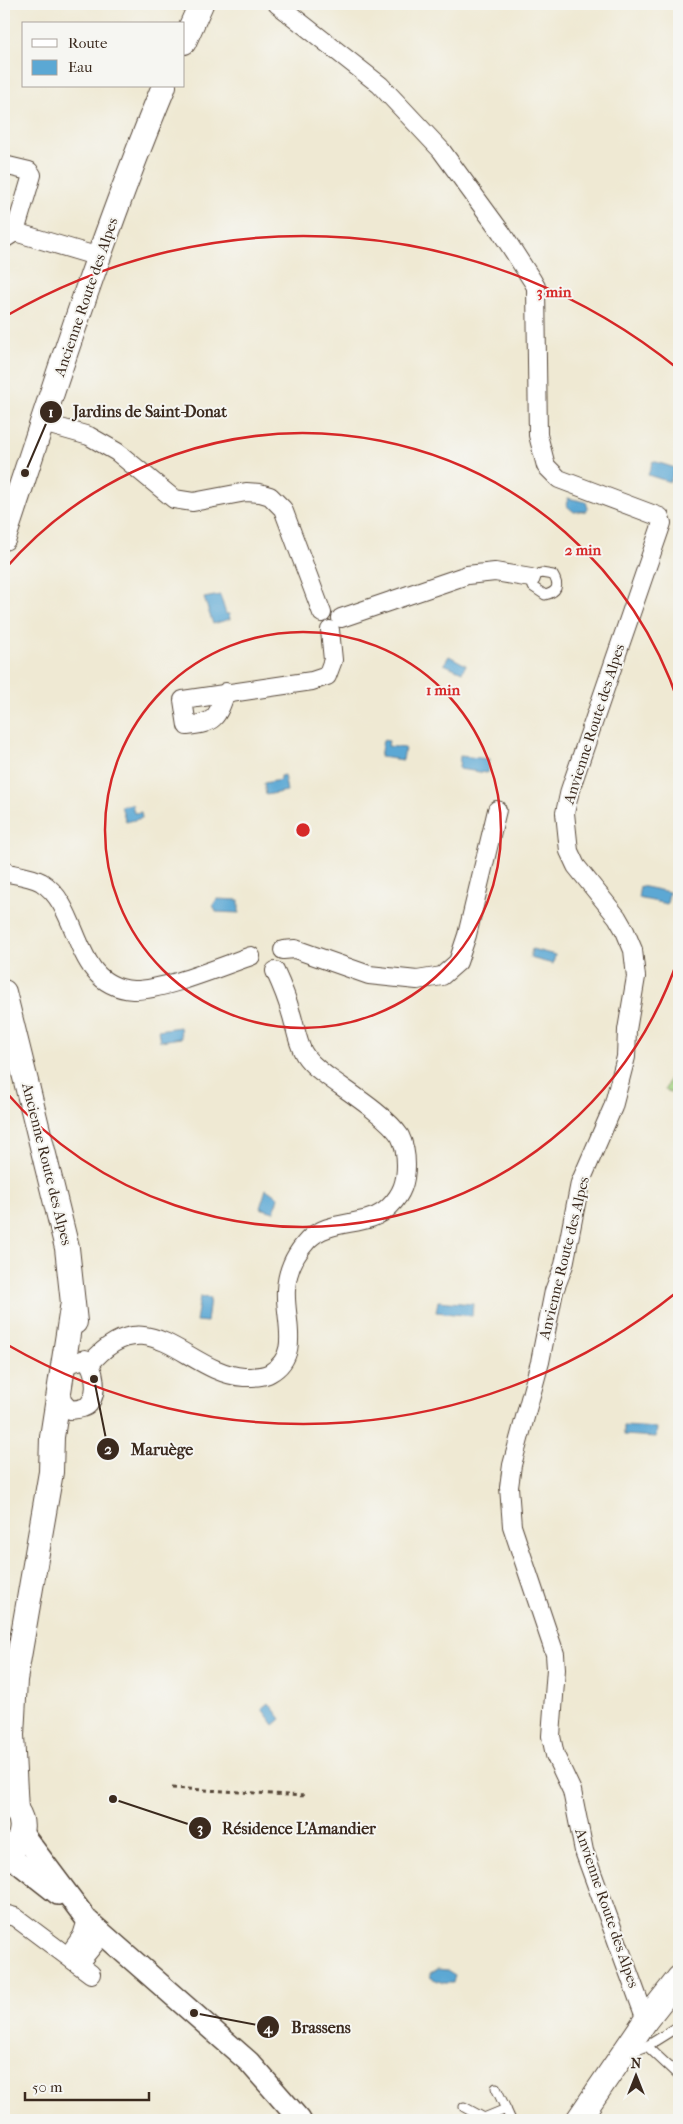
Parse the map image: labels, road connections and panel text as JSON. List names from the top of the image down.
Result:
{
  "streets": {
    "main road": ["Ancienne Route des Alpes"],
    "street": ["Anvienne Route des Alpes"]
  },
  "places": [
    "Jardins de Saint-Donat",
    "Maruège",
    "Résidence L'Amandier",
    "Brassens"
  ],
  "legend": ["Route", "Eau"],
  "scale_bar": "50 m",
  "north": "top",
  "rings": ["3 min", "2 min", "1 min"]
}
